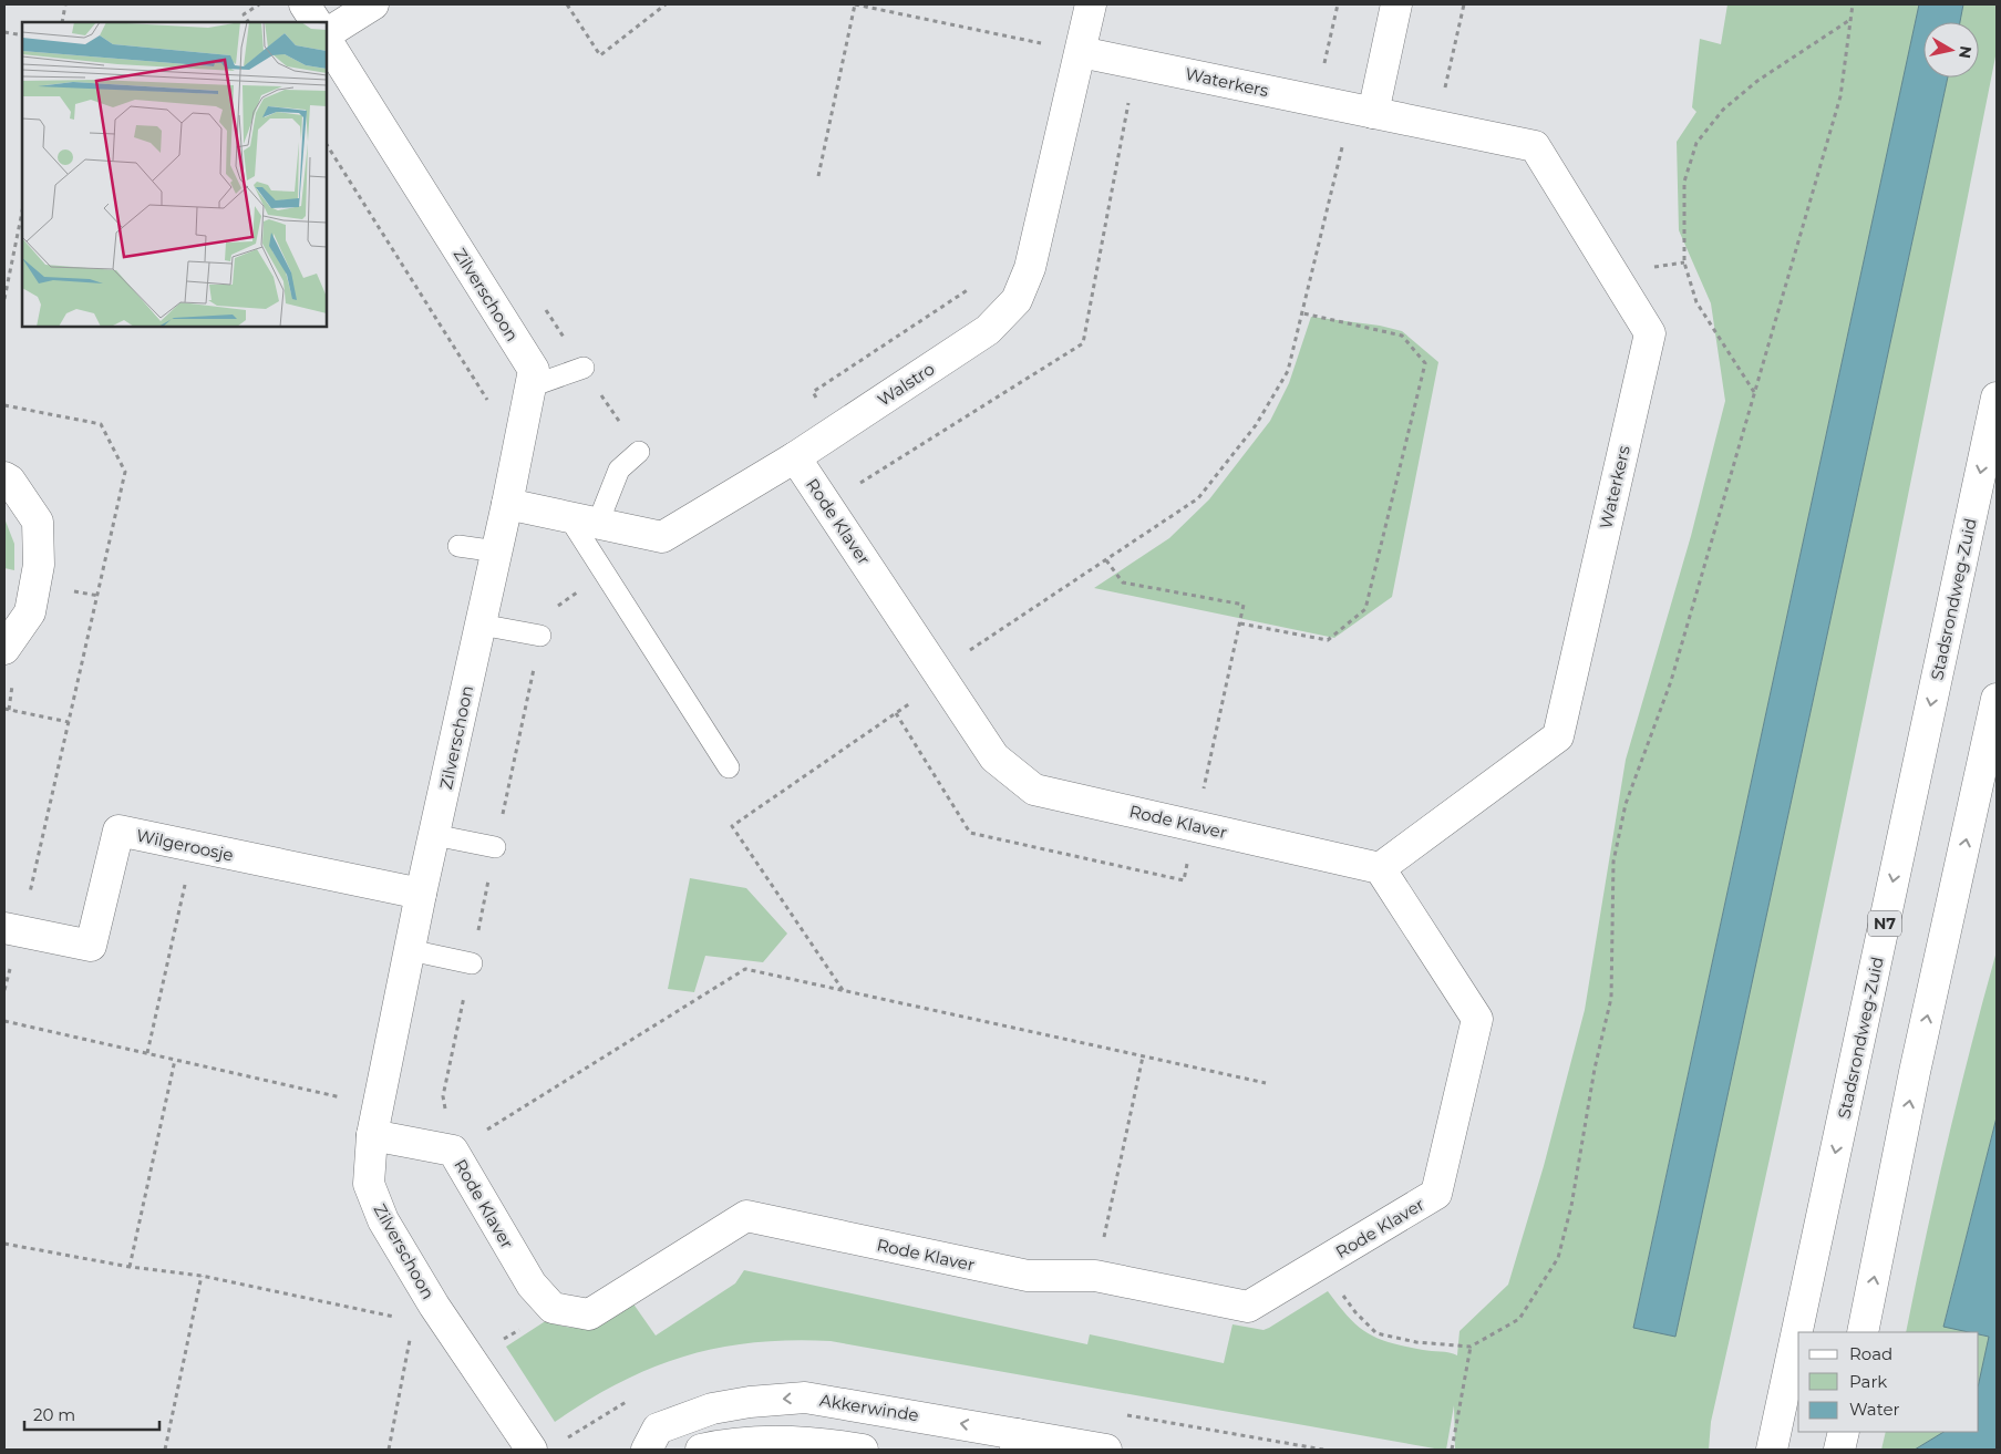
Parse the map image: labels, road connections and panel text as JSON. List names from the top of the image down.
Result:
{
  "streets": {
    "main road": [
      "Waterkers",
      "Zilverschoon",
      "Walstro",
      "Rode Klaver",
      "Stadsrondweg-Zuid",
      "Wilgeroosje",
      "N7",
      "Akkerwinde"
    ]
  },
  "crossings": [
    ["Waterkers", "Walstro"],
    ["Waterkers", "Rode Klaver"],
    ["Zilverschoon", "Walstro"],
    ["Zilverschoon", "Rode Klaver"],
    ["Zilverschoon", "Wilgeroosje"],
    ["Walstro", "Rode Klaver"]
  ],
  "legend": ["Road", "Park", "Water"],
  "scale_bar": "20 m",
  "north": "right"
}
